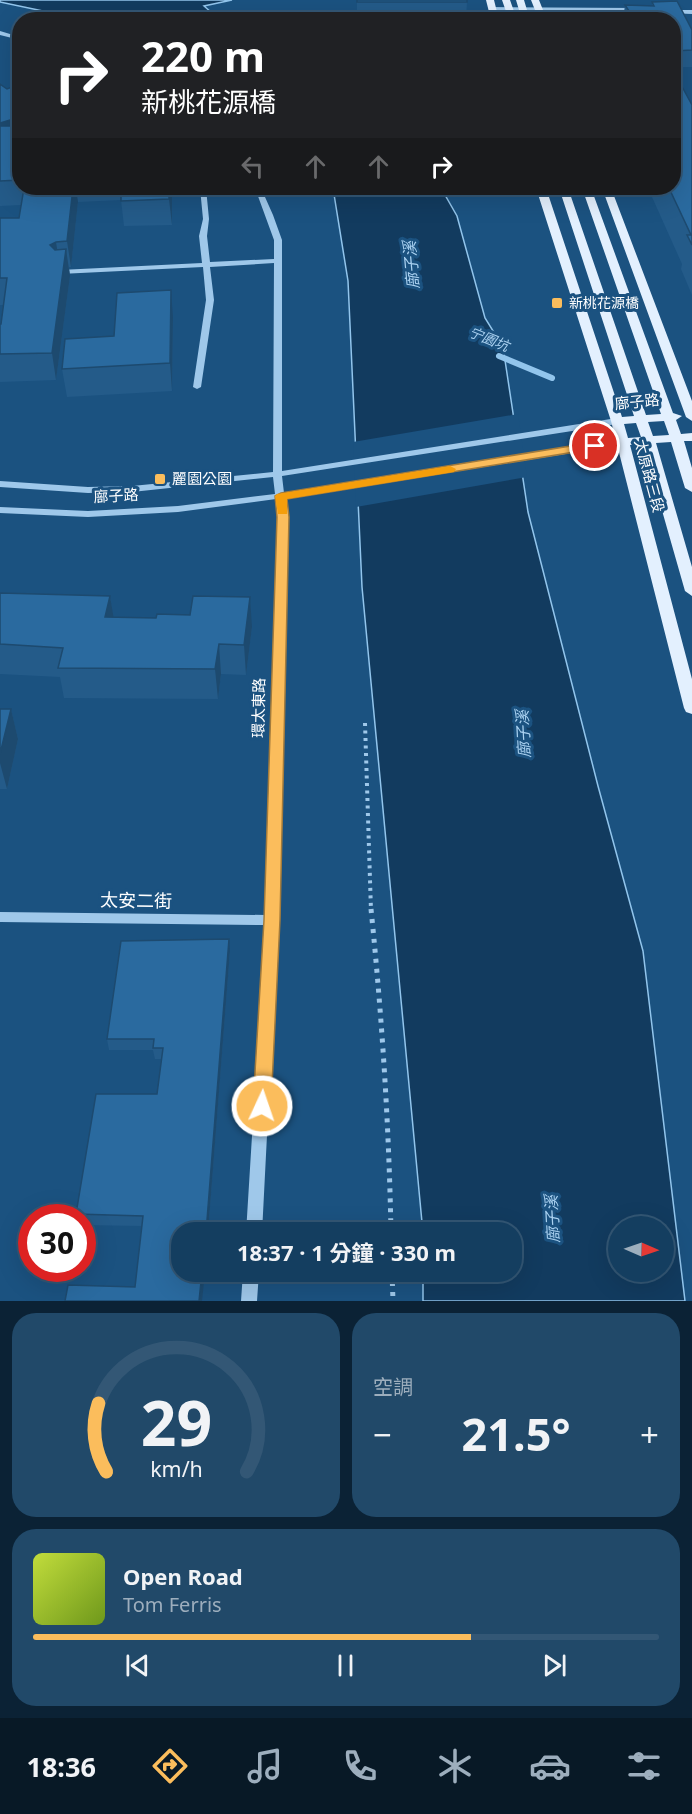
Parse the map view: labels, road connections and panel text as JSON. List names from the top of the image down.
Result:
{
  "streets": {
    "main road": ["廍子路", "太原路三段"],
    "street": ["環太東路", "太安二街"]
  },
  "crossings": [
    ["廍子路", "太原路三段"],
    ["廍子路", "環太東路"],
    ["環太東路", "太安二街"]
  ],
  "water": ["廍子溪", "宁園坑"],
  "places": {
    "transit": ["新桃花源橋", "麗園公園"]
  },
  "north": "right",
  "page": {
    "turn": ["220 m", "新桃花源橋"],
    "limit": "30",
    "trip": "18:37 · 1 分鐘 · 330 m",
    "tile": "空調",
    "heat": ["−", "21.5°", "+"],
    "song": ["Open Road", "Tom Ferris"],
    "tabs": "18:36",
    "gauge": ["29", "km/h"]
  }
}
